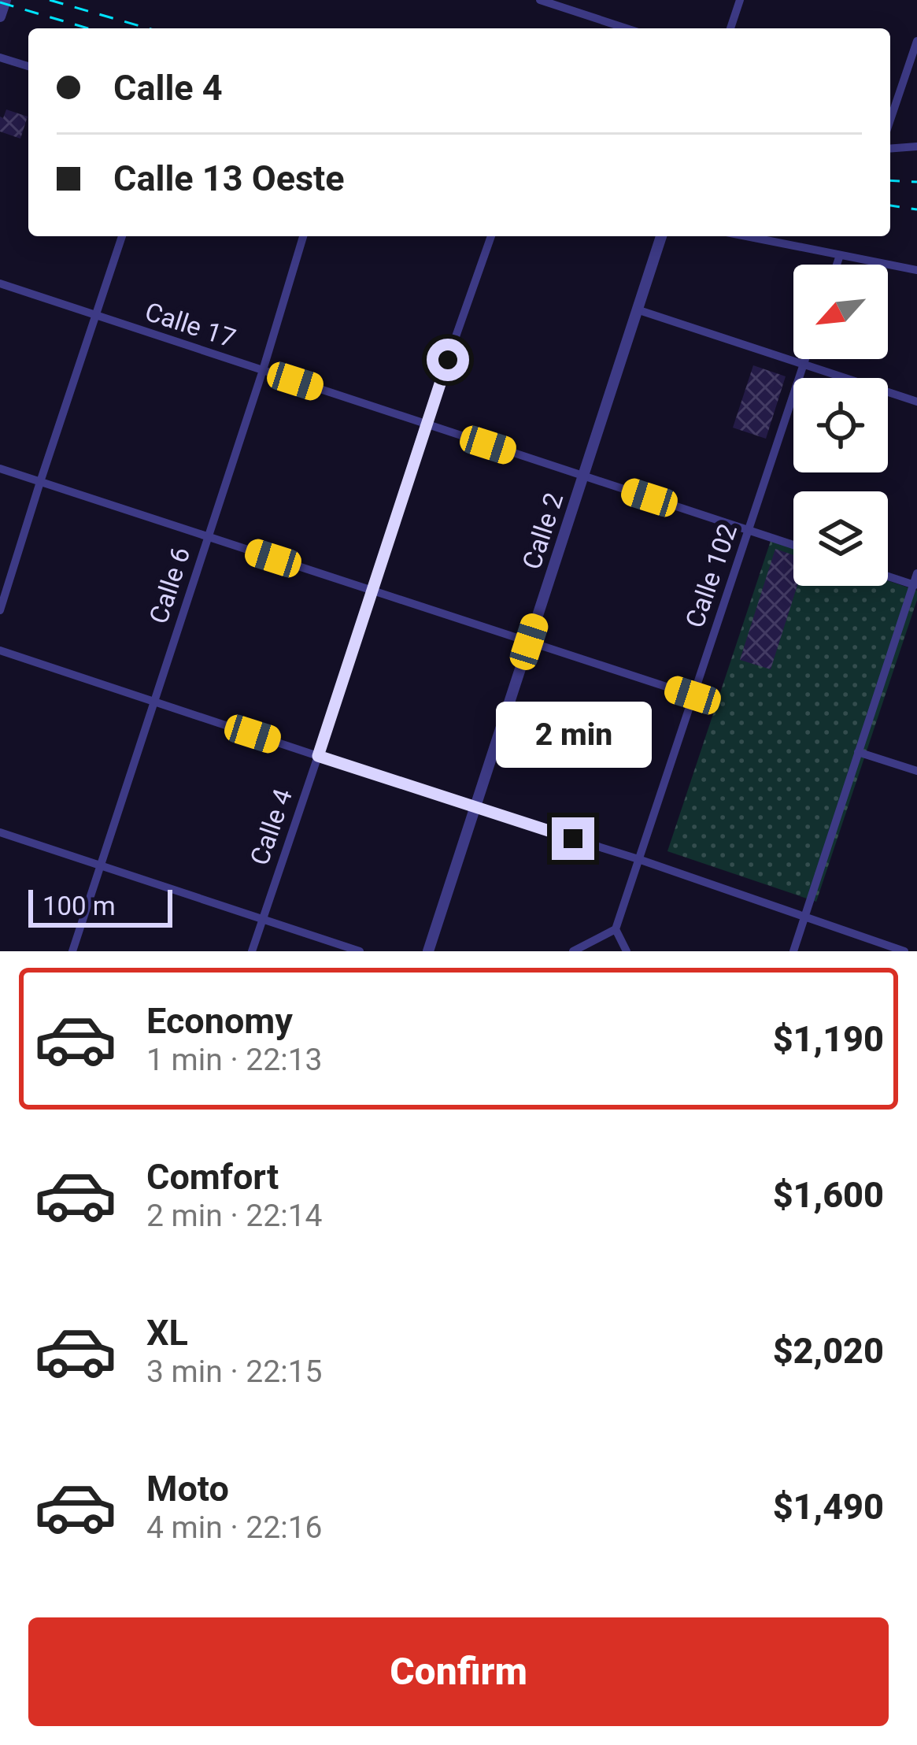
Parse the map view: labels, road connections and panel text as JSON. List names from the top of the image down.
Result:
{
  "streets": {
    "street": [
      "Calle 17",
      "Calle 2",
      "Calle 102",
      "Calle 6",
      "Calle 4"
    ]
  },
  "crossings": [
    ["Calle 17", "Calle 2"],
    ["Calle 17", "Calle 102"],
    ["Calle 17", "Calle 6"],
    ["Calle 17", "Calle 4"]
  ],
  "scale_bar": "100 m",
  "north": "bottom left",
  "page": {
    "banner": ["Calle 4", "Calle 13 Oeste"],
    "bubble": "2 min",
    "scale": "100 m",
    "list": [
      {
        "name": "Economy",
        "note": "1 min · 22:13",
        "value": "$1,190"
      },
      {
        "name": "Comfort",
        "note": "2 min · 22:14",
        "value": "$1,600"
      },
      {
        "name": "XL",
        "note": "3 min · 22:15",
        "value": "$2,020"
      },
      {
        "name": "Moto",
        "note": "4 min · 22:16",
        "value": "$1,490"
      }
    ],
    "buttons": "Confirm"
  }
}
